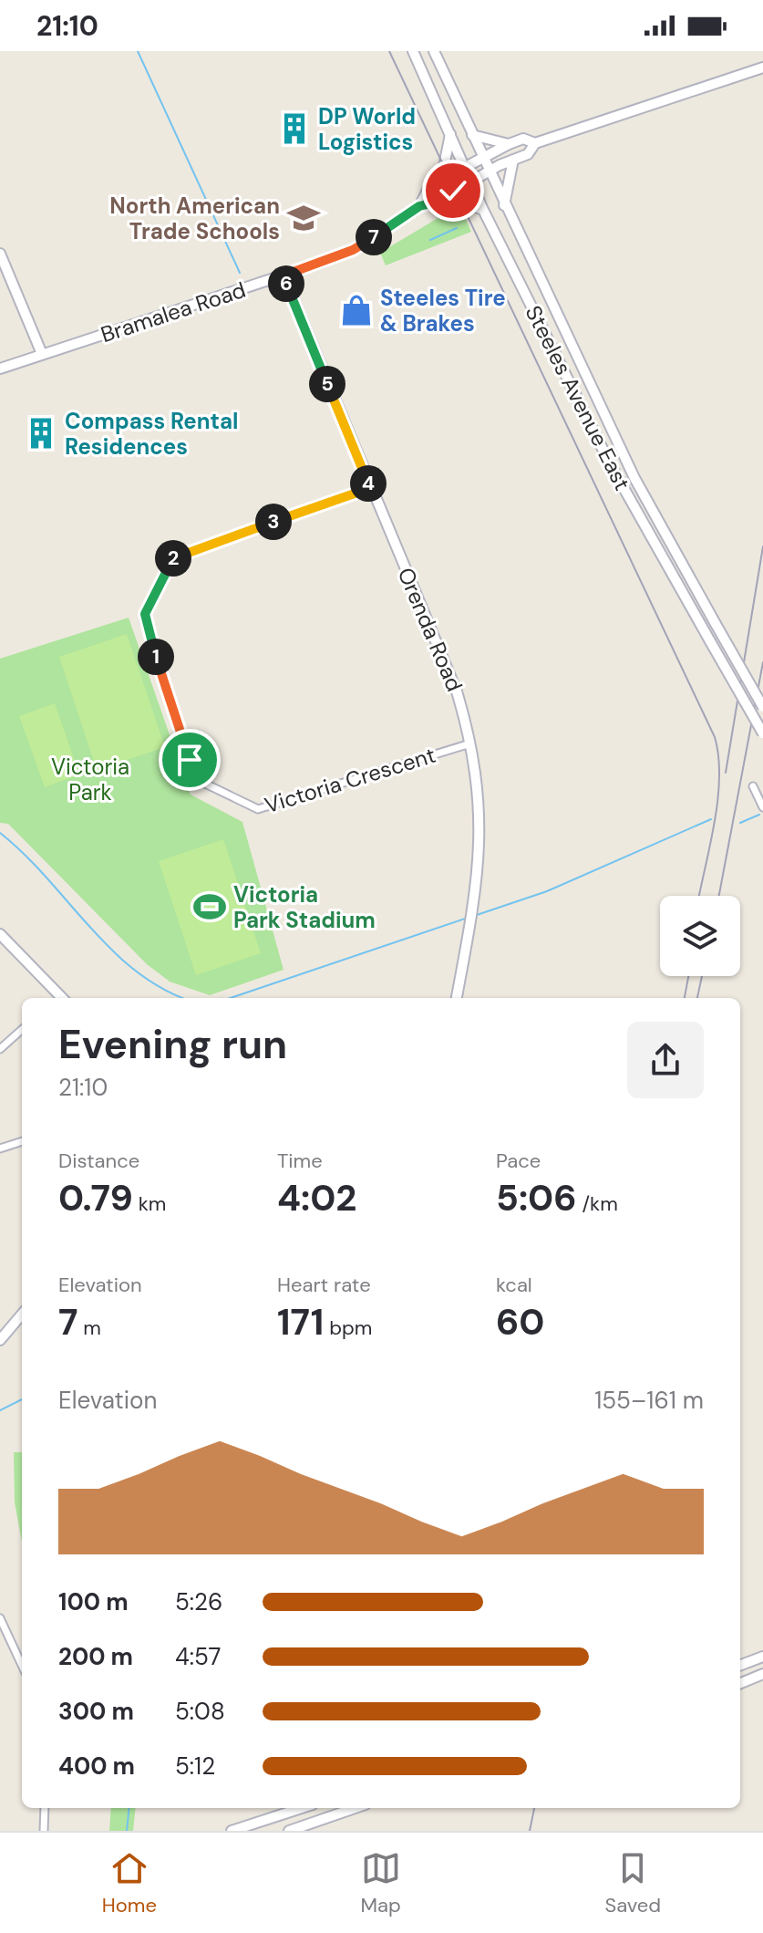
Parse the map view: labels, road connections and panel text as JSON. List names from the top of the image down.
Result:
{
  "streets": {
    "main road": ["Bramalea Road", "Steeles Avenue East", "Orenda Road"],
    "street": ["Victoria Crescent"]
  },
  "crossings": [
    ["Bramalea Road", "Steeles Avenue East"],
    ["Bramalea Road", "Orenda Road"],
    ["Orenda Road", "Victoria Crescent"]
  ],
  "parks": ["Victoria Park"],
  "places": {
    "building": ["DP World Logistics", "Compass Rental Residences"],
    "school or university": ["North American Trade Schools"],
    "shop": ["Steeles Tire & Brakes"],
    "sports": ["Victoria Park Stadium"]
  },
  "page": {
    "status": "21:10",
    "pins": [
      "7",
      "6",
      "5",
      "4",
      "3",
      "2",
      "1"
    ],
    "heading": ["Evening run", "21:10"],
    "stats": [
      ["Distance", "0.79 km"],
      ["Time", "4:02"],
      ["Pace", "5:06 /km"],
      ["Elevation", "7 m"],
      ["Heart rate", "171 bpm"],
      ["kcal", "60"]
    ],
    "chart": ["Elevation", "155–161 m"],
    "list": [
      {
        "name": "100 m",
        "note": "5:26"
      },
      {
        "name": "200 m",
        "note": "4:57"
      },
      {
        "name": "300 m",
        "note": "5:08"
      },
      {
        "name": "400 m",
        "note": "5:12"
      }
    ],
    "tabs": ["Home", "Map", "Saved"]
  }
}
